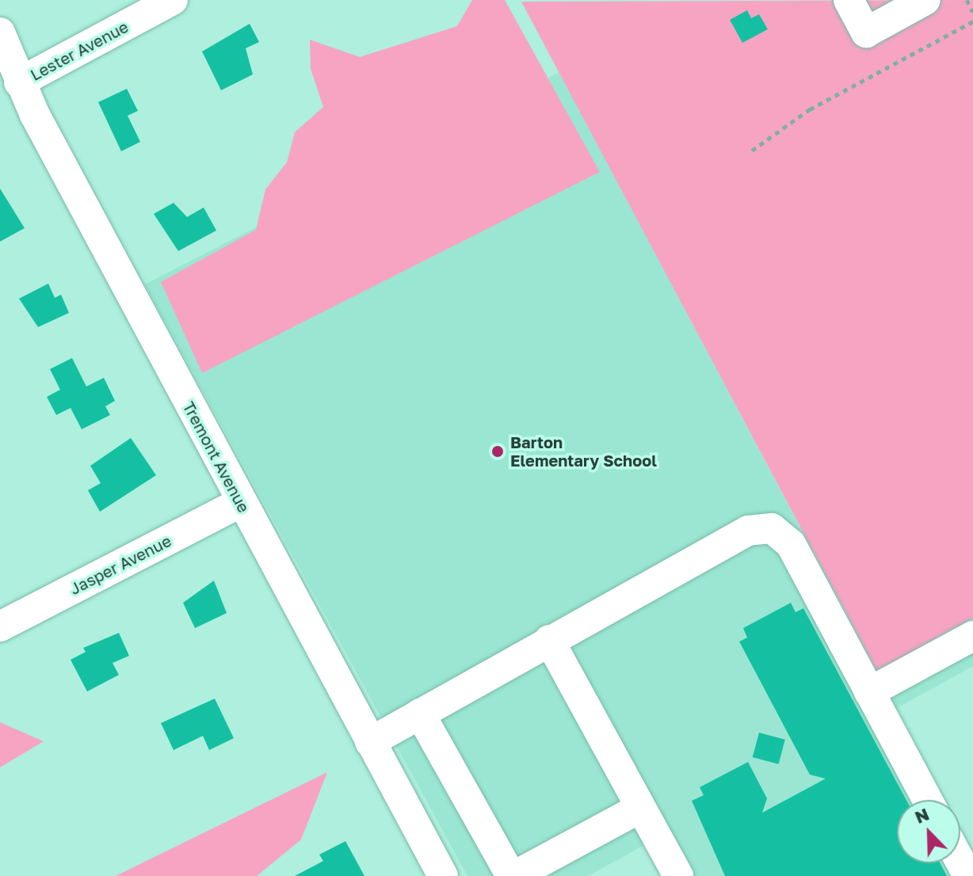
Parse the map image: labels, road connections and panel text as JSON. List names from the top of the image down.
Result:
{
  "streets": {
    "street": ["Lester Avenue", "Tremont Avenue", "Jasper Avenue"]
  },
  "crossings": [
    ["Lester Avenue", "Tremont Avenue"],
    ["Tremont Avenue", "Jasper Avenue"]
  ],
  "places": ["Barton Elementary School"],
  "north": "top left"
}
